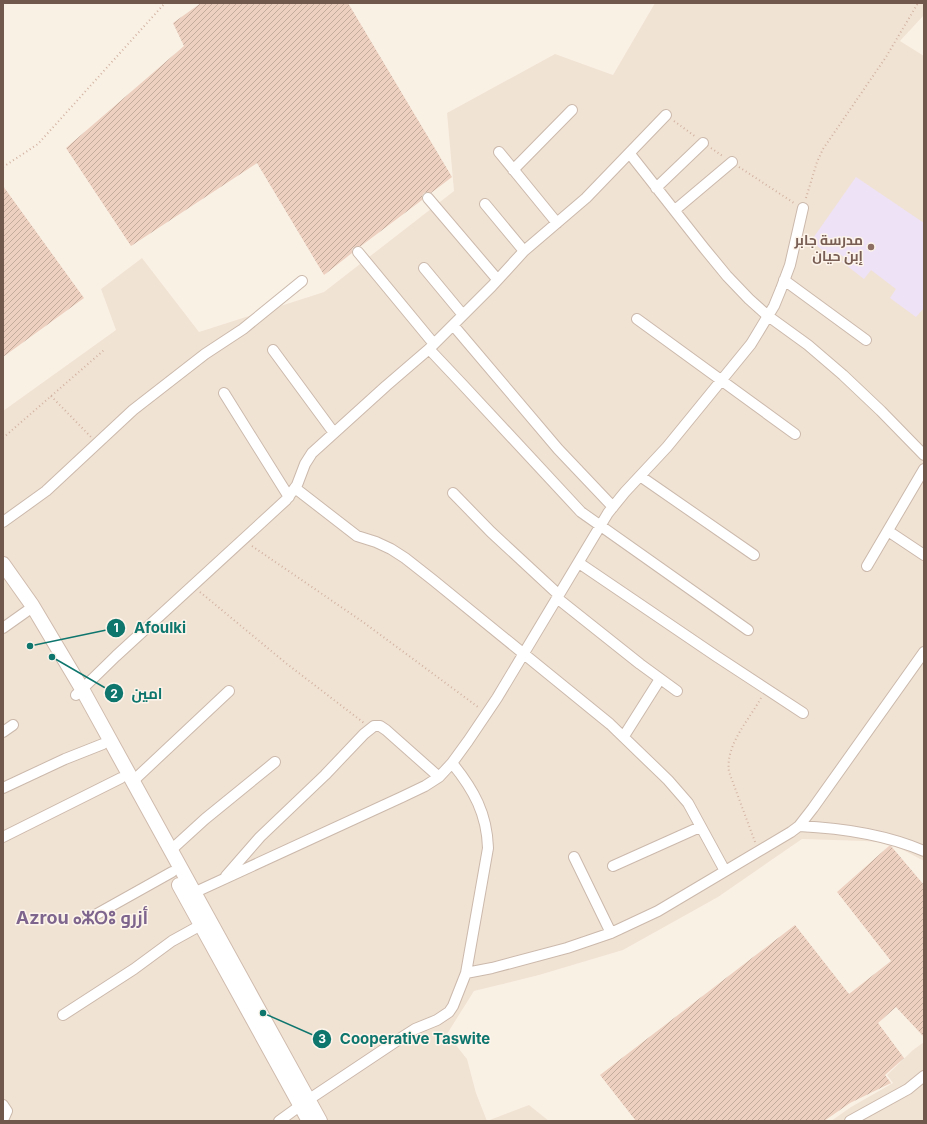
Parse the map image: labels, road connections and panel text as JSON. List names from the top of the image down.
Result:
{
  "districts": ["Azrou ⴰⵣⵔⵓ أزرو"],
  "places": [
    "مدرسة جابر إبن حيان",
    "Afoulki",
    "امين",
    "Cooperative Taswite"
  ]
}
